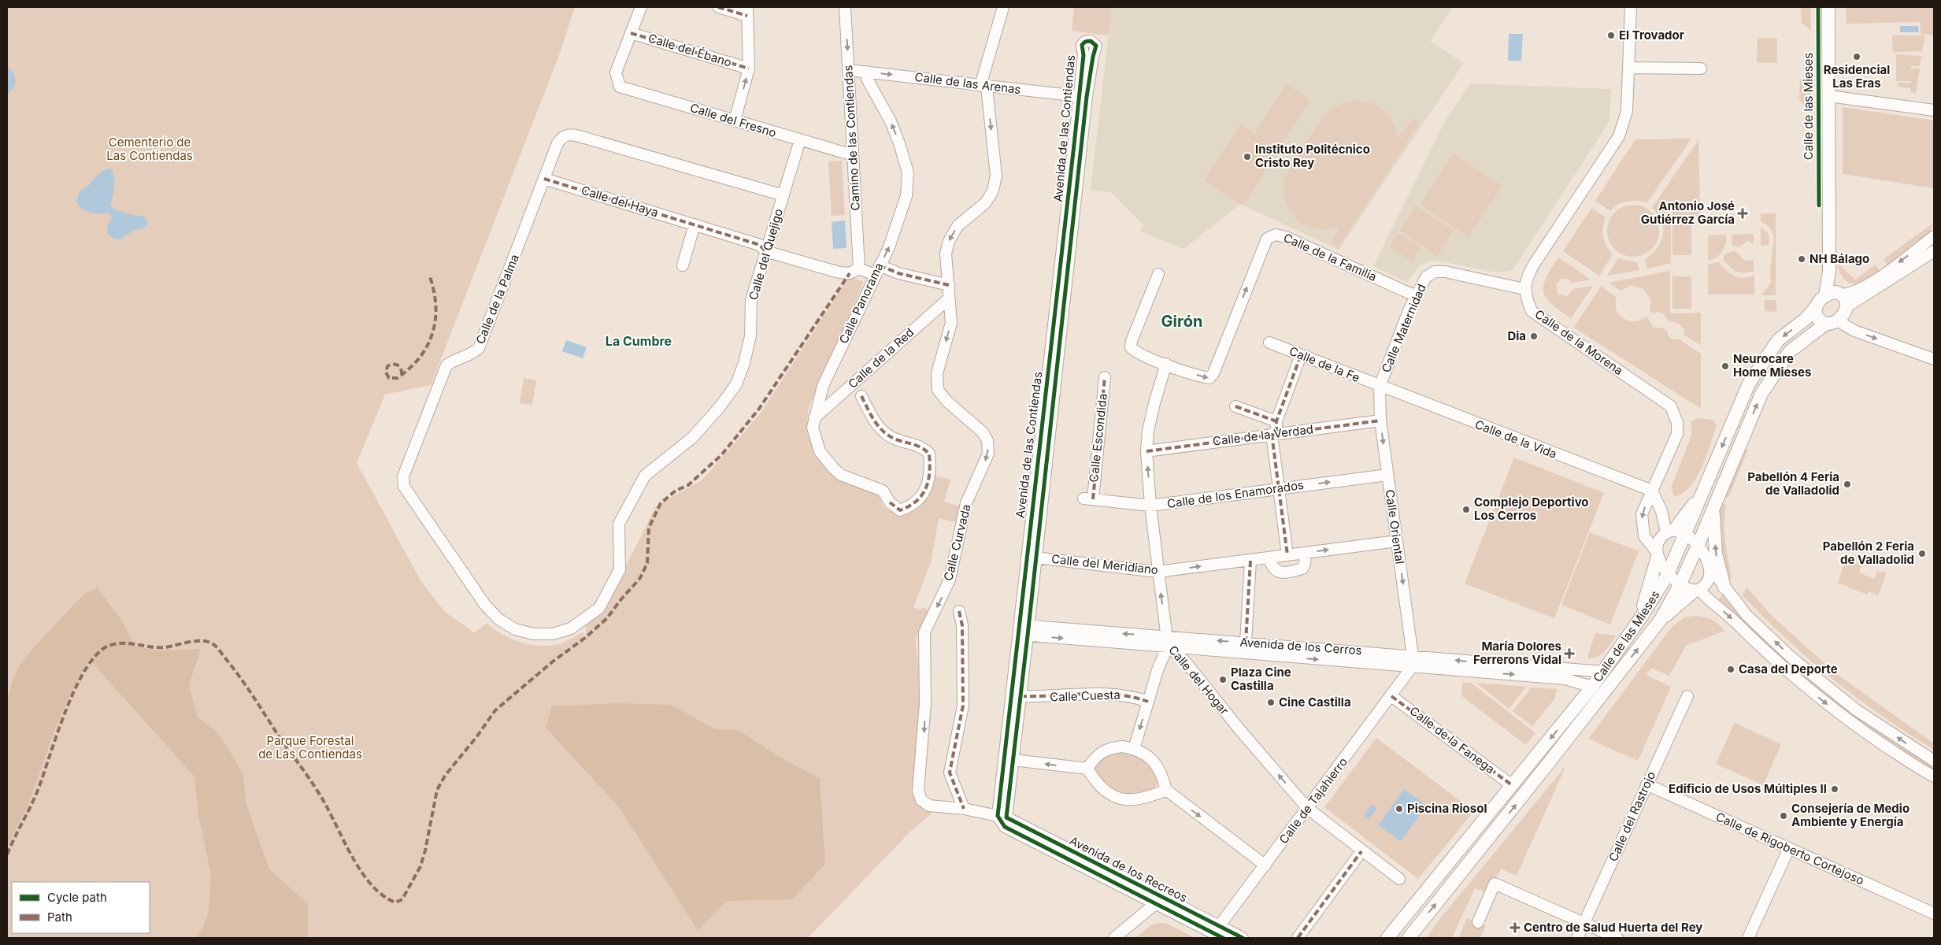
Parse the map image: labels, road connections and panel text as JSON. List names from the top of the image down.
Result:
{
  "streets": {
    "main road": ["Calle de las Mieses"],
    "street": [
      "Calle del Ébano",
      "Calle de las Arenas",
      "Calle del Fresno",
      "Avenida de las Contiendas",
      "Camino de las Contiendas",
      "Calle del Haya",
      "Calle del Quejigo",
      "Calle de la Familia",
      "Calle de la Palma",
      "Calle Panorama",
      "Calle Maternidad",
      "Calle de la Morena",
      "Calle de la Red",
      "Calle de la Fe",
      "Calle de la Verdad",
      "Calle Escondida",
      "Calle de la Vida",
      "Calle de los Enamorados",
      "Calle Oriental",
      "Calle Curvada",
      "Calle del Meridiano",
      "Avenida de los Cerros",
      "Calle del Hogar",
      "Calle Cuesta",
      "Calle de la Fanega",
      "Calle de Tajahierro",
      "Calle del Rastrojo",
      "Calle de Rigoberto Cortejoso",
      "Avenida de los Recreos"
    ]
  },
  "crossings": [
    ["Calle del Ébano", "Calle del Fresno"],
    ["Calle de las Arenas", "Avenida de las Contiendas"],
    ["Calle de las Arenas", "Camino de las Contiendas"],
    ["Calle de las Arenas", "Calle Panorama"],
    ["Calle de las Arenas", "Calle Curvada"],
    ["Calle de las Mieses", "Calle de la Morena"],
    ["Calle de las Mieses", "Avenida de los Cerros"],
    ["Calle de las Mieses", "Calle de la Fanega"],
    ["Calle del Fresno", "Camino de las Contiendas"],
    ["Calle del Fresno", "Calle del Quejigo"],
    ["Avenida de las Contiendas", "Calle Curvada"],
    ["Avenida de las Contiendas", "Calle del Meridiano"],
    ["Avenida de las Contiendas", "Avenida de los Cerros"],
    ["Avenida de las Contiendas", "Calle Cuesta"],
    ["Avenida de las Contiendas", "Avenida de los Recreos"],
    ["Camino de las Contiendas", "Calle del Haya"],
    ["Calle del Haya", "Calle del Quejigo"],
    ["Calle del Haya", "Calle de la Palma"],
    ["Calle del Quejigo", "Calle de la Palma"],
    ["Calle de la Familia", "Calle Maternidad"],
    ["Calle de la Familia", "Calle del Hogar"],
    ["Calle Panorama", "Calle de la Red"],
    ["Calle Maternidad", "Calle de la Morena"],
    ["Calle Maternidad", "Calle de la Fe"],
    ["Calle Maternidad", "Calle de la Vida"],
    ["Calle Maternidad", "Calle Oriental"],
    ["Calle de la Morena", "Calle de la Vida"],
    ["Calle de la Red", "Calle Curvada"],
    ["Calle de la Fe", "Calle de la Vida"],
    ["Calle de la Fe", "Calle Oriental"],
    ["Calle de la Verdad", "Calle Oriental"],
    ["Calle de la Verdad", "Calle del Hogar"],
    ["Calle Escondida", "Calle de los Enamorados"],
    ["Calle de la Vida", "Calle Oriental"],
    ["Calle de los Enamorados", "Calle Oriental"],
    ["Calle de los Enamorados", "Calle del Hogar"],
    ["Calle Oriental", "Calle del Meridiano"],
    ["Calle Oriental", "Avenida de los Cerros"],
    ["Calle Oriental", "Calle de Tajahierro"],
    ["Calle Curvada", "Avenida de los Recreos"],
    ["Calle del Meridiano", "Calle del Hogar"],
    ["Avenida de los Cerros", "Calle del Hogar"],
    ["Avenida de los Cerros", "Calle de Tajahierro"],
    ["Calle del Hogar", "Calle de Tajahierro"],
    ["Calle de la Fanega", "Calle de Tajahierro"],
    ["Calle de Tajahierro", "Avenida de los Recreos"],
    ["Calle del Rastrojo", "Calle de Rigoberto Cortejoso"]
  ],
  "one_way": [
    "Calle de las Arenas",
    "Calle de los Enamorados",
    "Calle Oriental",
    "Calle Curvada",
    "Calle del Meridiano",
    "Calle del Hogar"
  ],
  "districts": ["Girón", "La Cumbre"],
  "parks": ["Cementerio de Las Contiendas", "Parque Forestal de Las Contiendas"],
  "places": {
    "other": [
      "El Trovador",
      "Residencial Las Eras",
      "Instituto Politécnico Cristo Rey",
      "NH Bálago",
      "Dia",
      "Neurocare Home Mieses",
      "Pabellón 4 Feria de Valladolid",
      "Complejo Deportivo Los Cerros",
      "Pabellón 2 Feria de Valladolid",
      "Casa del Deporte",
      "Plaza Cine Castilla",
      "Cine Castilla",
      "Edificio de Usos Múltiples II",
      "Piscina Riosol",
      "Consejería de Medio Ambiente y Energía"
    ],
    "health": ["Antonio José Gutiérrez García", "María Dolores Ferrerons Vidal", "Centro de Salud Huerta del Rey"]
  },
  "legend": ["Cycle path", "Path"]
}
